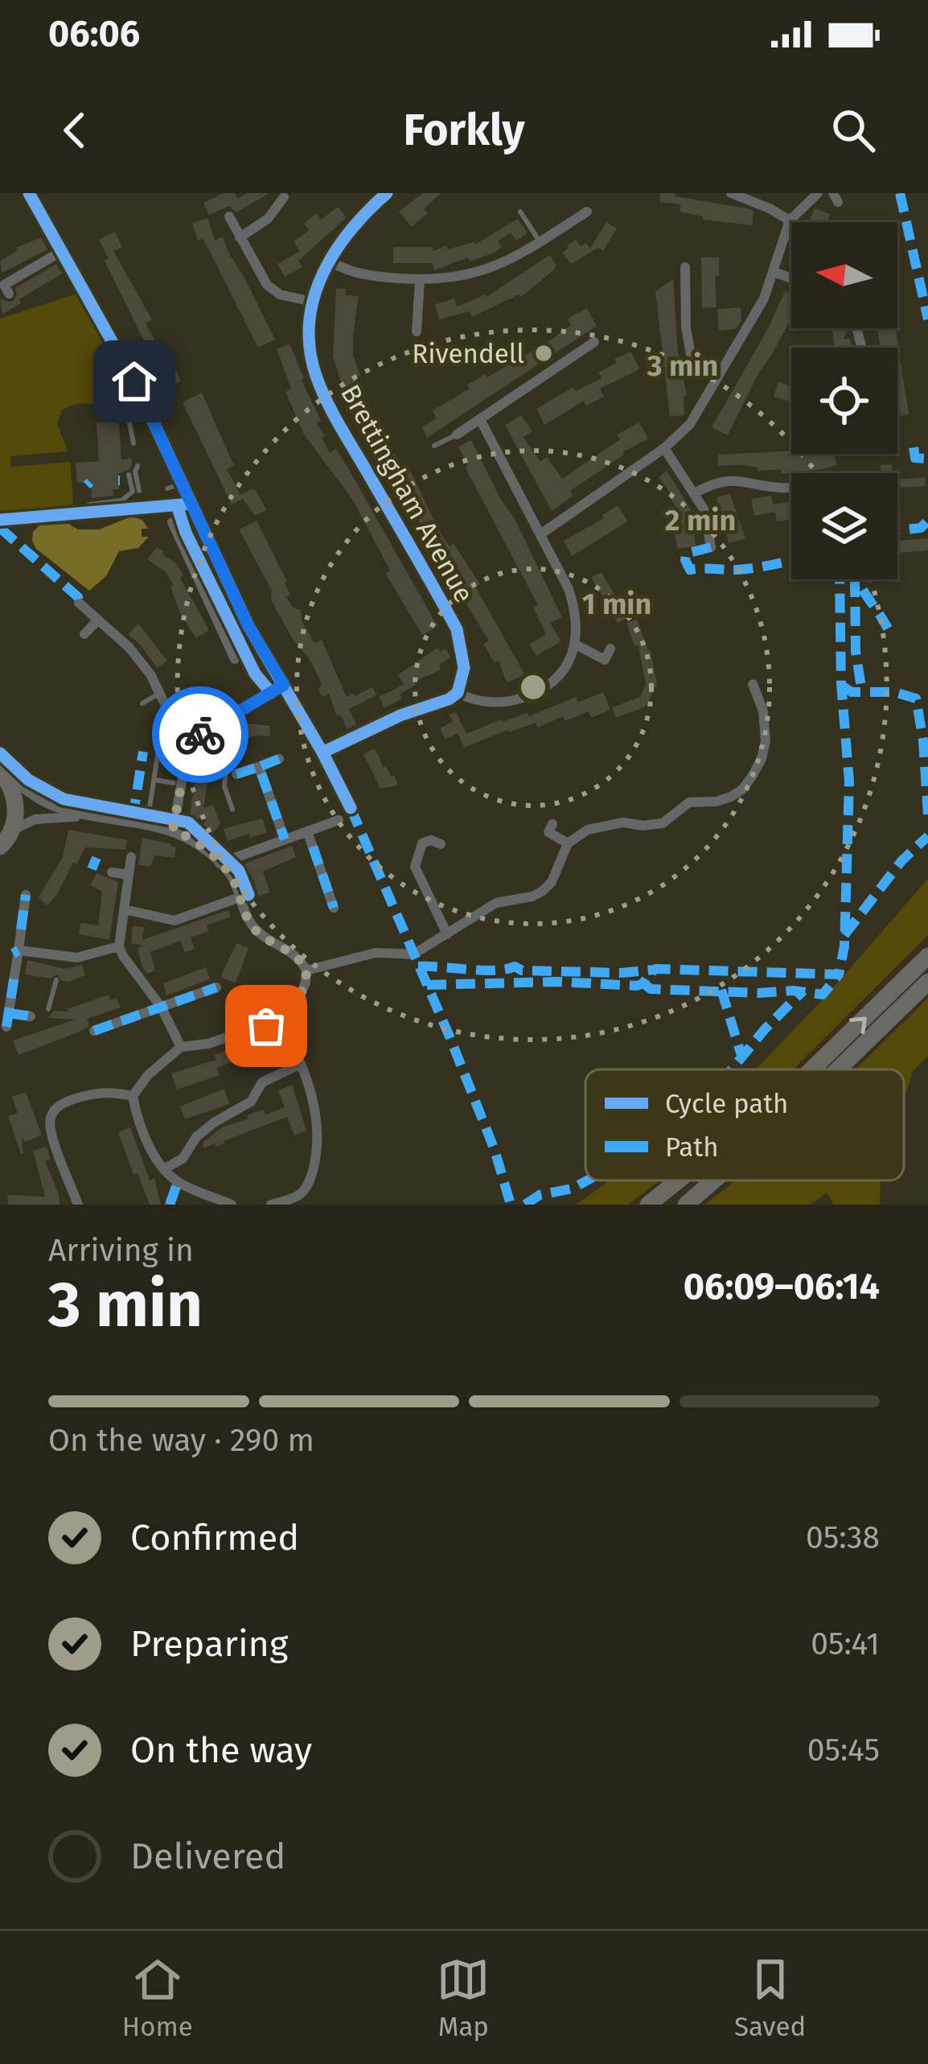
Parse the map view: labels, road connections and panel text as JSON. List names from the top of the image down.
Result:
{
  "streets": {
    "street": ["Brettingham Avenue"]
  },
  "places": ["Rivendell"],
  "legend": ["Cycle path", "Path"],
  "north": "left",
  "page": {
    "status": "06:06",
    "header": "Forkly",
    "heading": ["3 min", "Arriving in", "06:09–06:14"],
    "bar": "On the way · 290 m",
    "list": [
      ["Confirmed", "05:38"],
      ["Preparing", "05:41"],
      ["On the way", "05:45"],
      "Delivered"
    ],
    "tabs": ["Home", "Map", "Saved"]
  },
  "rings": ["3 min", "2 min", "1 min"]
}
